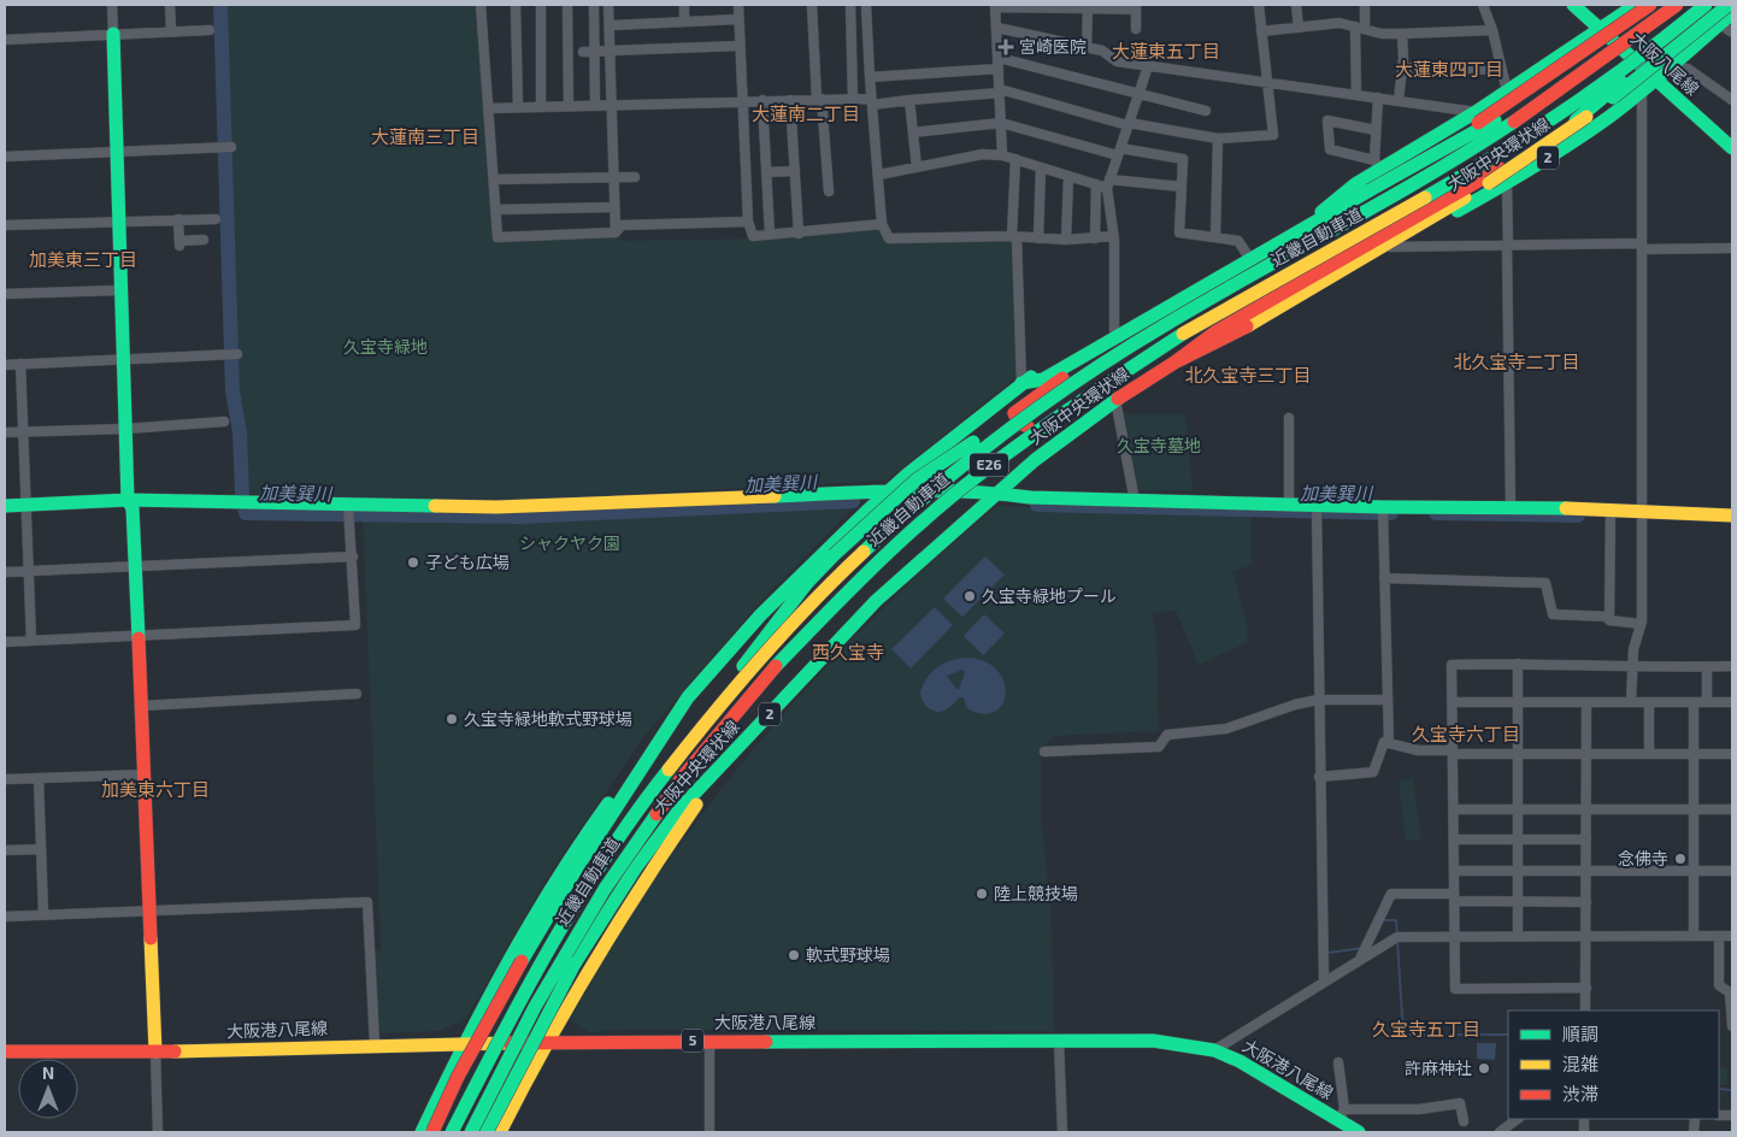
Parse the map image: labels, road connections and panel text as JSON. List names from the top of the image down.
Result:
{
  "streets": {
    "main road": [
      "大阪八尾線",
      "大阪中央環状線",
      "2",
      "近畿自動車道",
      "E26",
      "大阪港八尾線",
      "5"
    ]
  },
  "crossings": [
    ["大阪八尾線", "2"],
    ["大阪中央環状線", "2"],
    ["2", "大阪港八尾線"]
  ],
  "districts": [
    "大蓮東五丁目",
    "大蓮東四丁目",
    "大蓮南二丁目",
    "大蓮南三丁目",
    "加美東三丁目",
    "北久宝寺二丁目",
    "北久宝寺三丁目",
    "西久宝寺",
    "久宝寺六丁目",
    "加美東六丁目",
    "久宝寺五丁目"
  ],
  "water": ["加美巽川"],
  "parks": ["久宝寺緑地", "久宝寺墓地", "シャクヤク園"],
  "places": {
    "health": ["宮崎医院"],
    "other": [
      "子ども広場",
      "久宝寺緑地プール",
      "久宝寺緑地軟式野球場",
      "念佛寺",
      "陸上競技場",
      "軟式野球場",
      "許麻神社"
    ]
  },
  "legend": ["順調", "混雑", "渋滞"],
  "north": "top"
}
